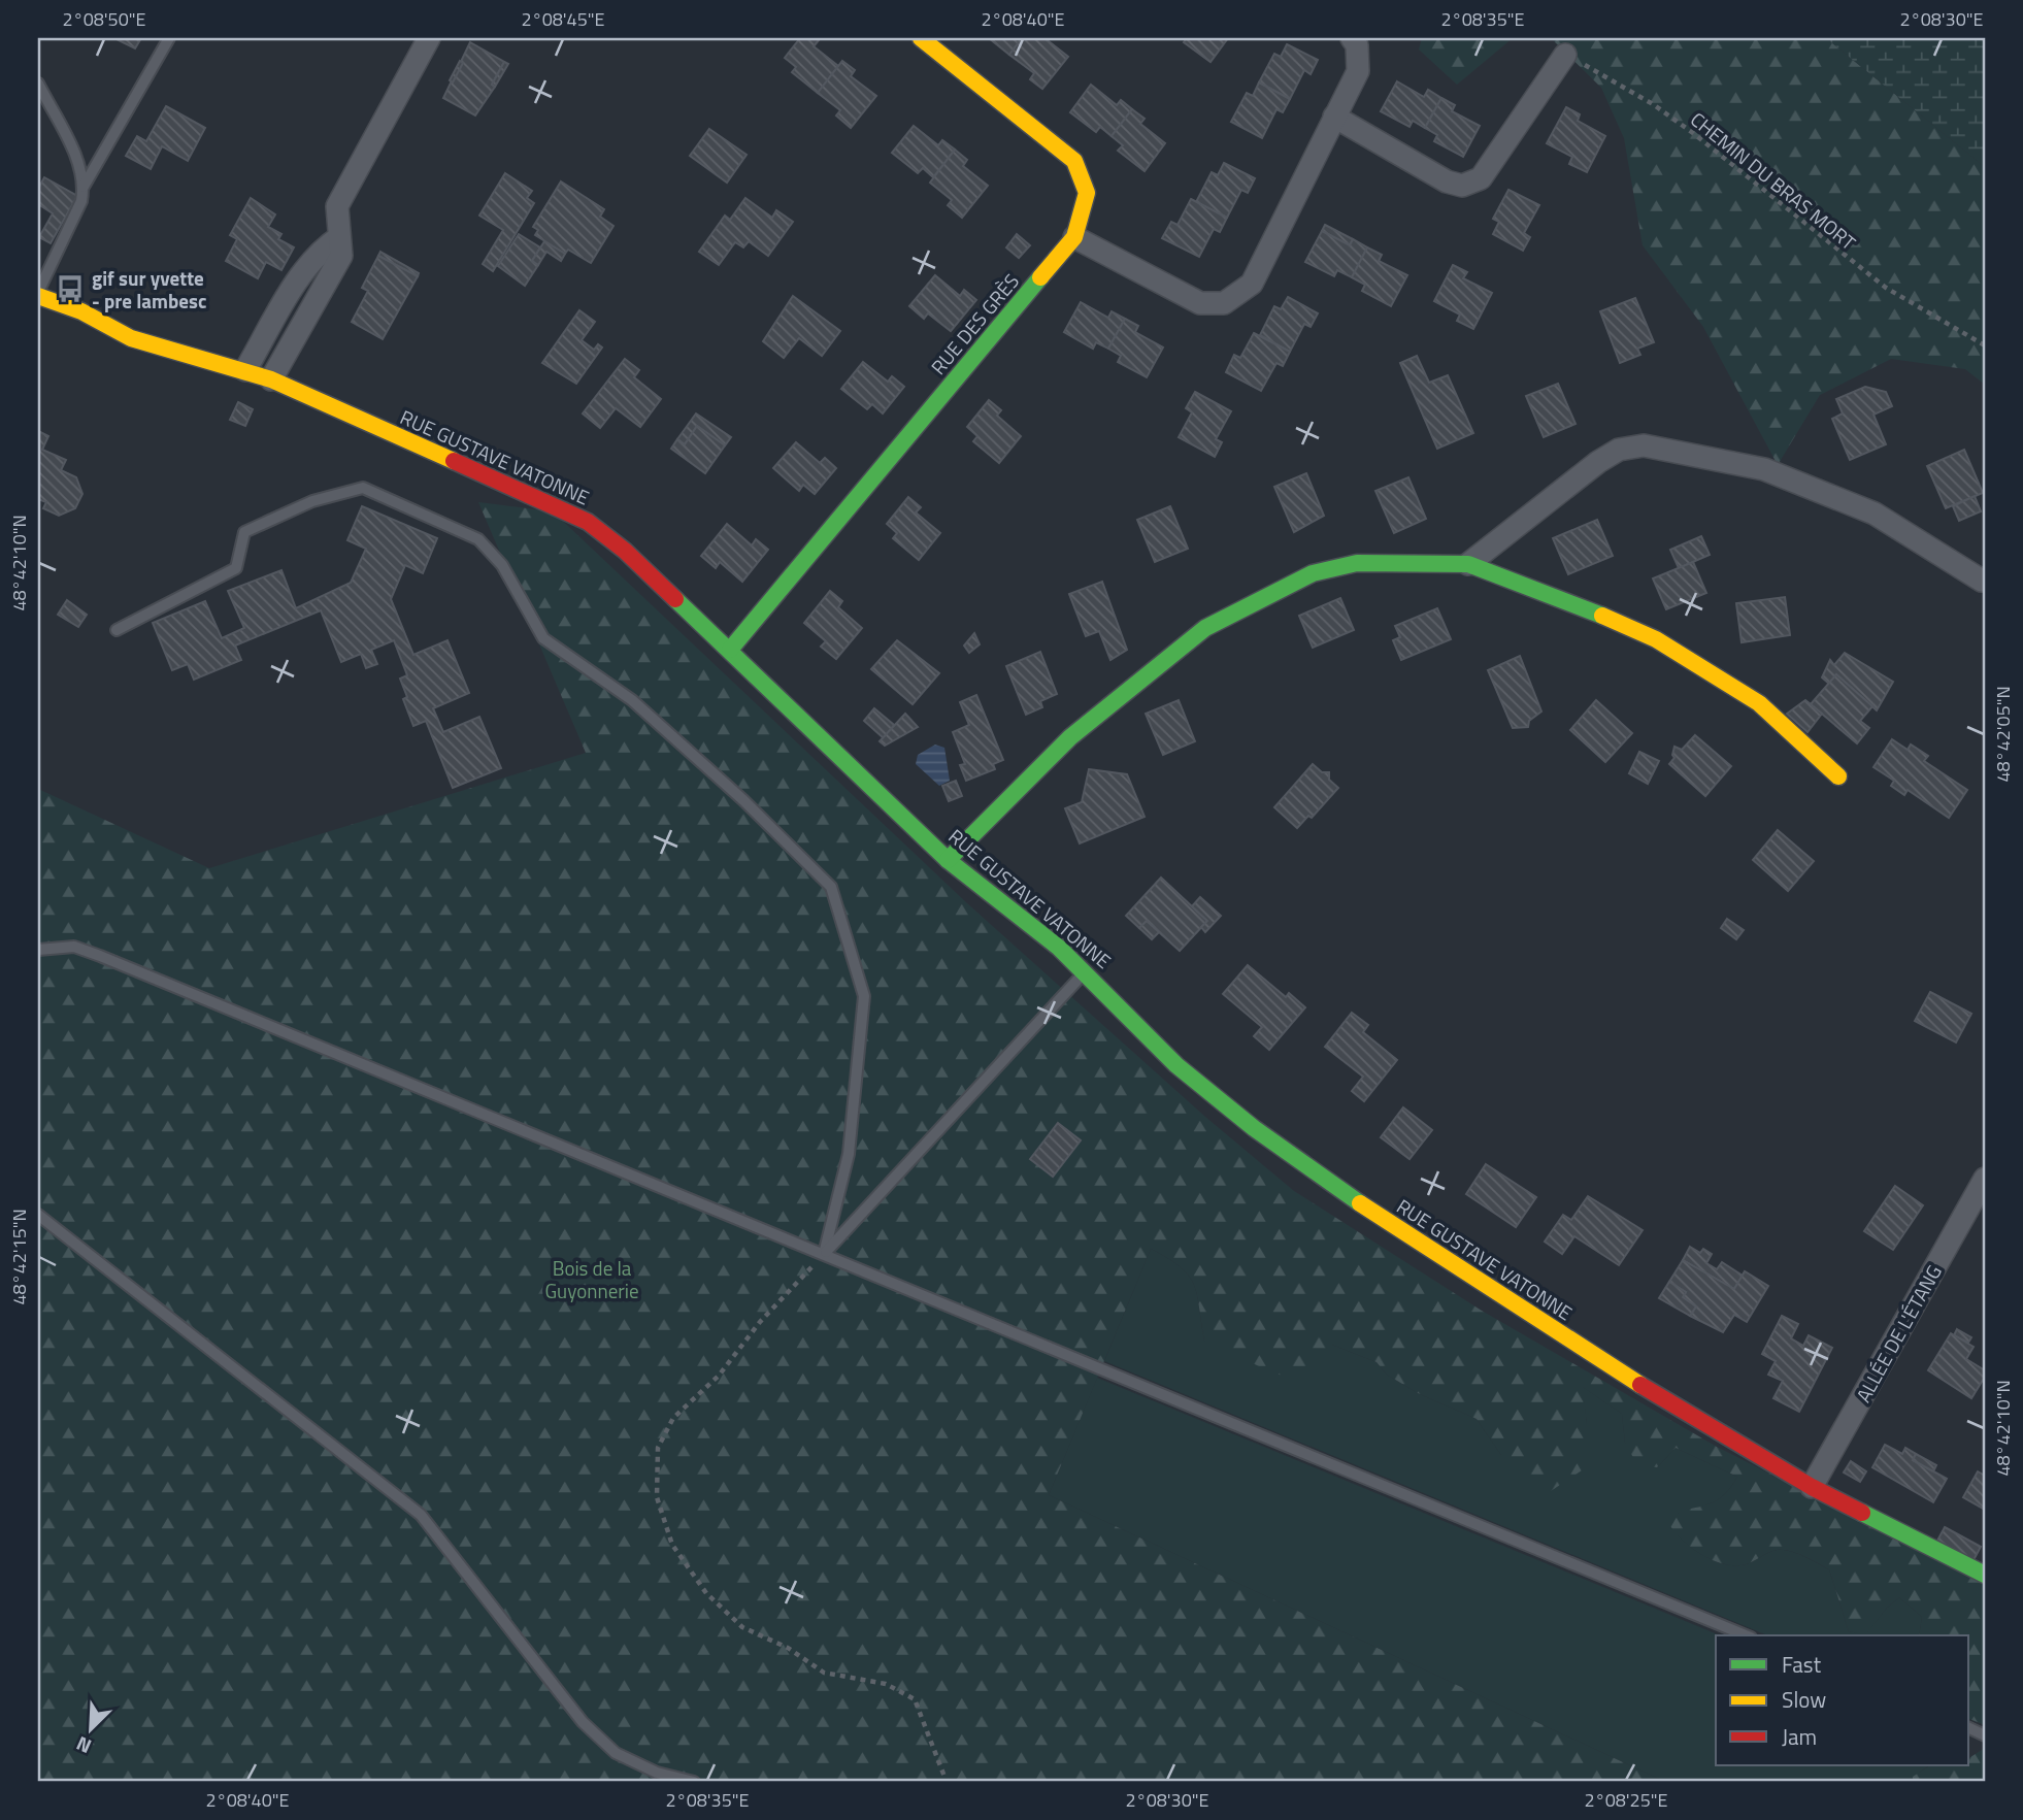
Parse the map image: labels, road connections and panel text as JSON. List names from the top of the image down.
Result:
{
  "streets": {
    "street": ["RUE DES GRÈS", "RUE GUSTAVE VATONNE", "ALLÉE DE L'ÉTANG"],
    "path": ["CHEMIN DU BRAS MORT"]
  },
  "crossings": [
    ["RUE DES GRÈS", "RUE GUSTAVE VATONNE"],
    ["RUE GUSTAVE VATONNE", "ALLÉE DE L'ÉTANG"]
  ],
  "parks": ["Bois de la Guyonnerie"],
  "places": {
    "bus stop": ["gif sur yvette - pre lambesc"]
  },
  "legend": ["Fast", "Slow", "Jam"],
  "north": "bottom left",
  "coordinates": [
    "2°08'50\"E",
    "2°08'45\"E",
    "2°08'40\"E",
    "2°08'35\"E",
    "2°08'30\"E",
    "48°42'10\"N",
    "48°42'05\"N",
    "48°42'15\"N",
    "2°08'25\"E"
  ]
}
